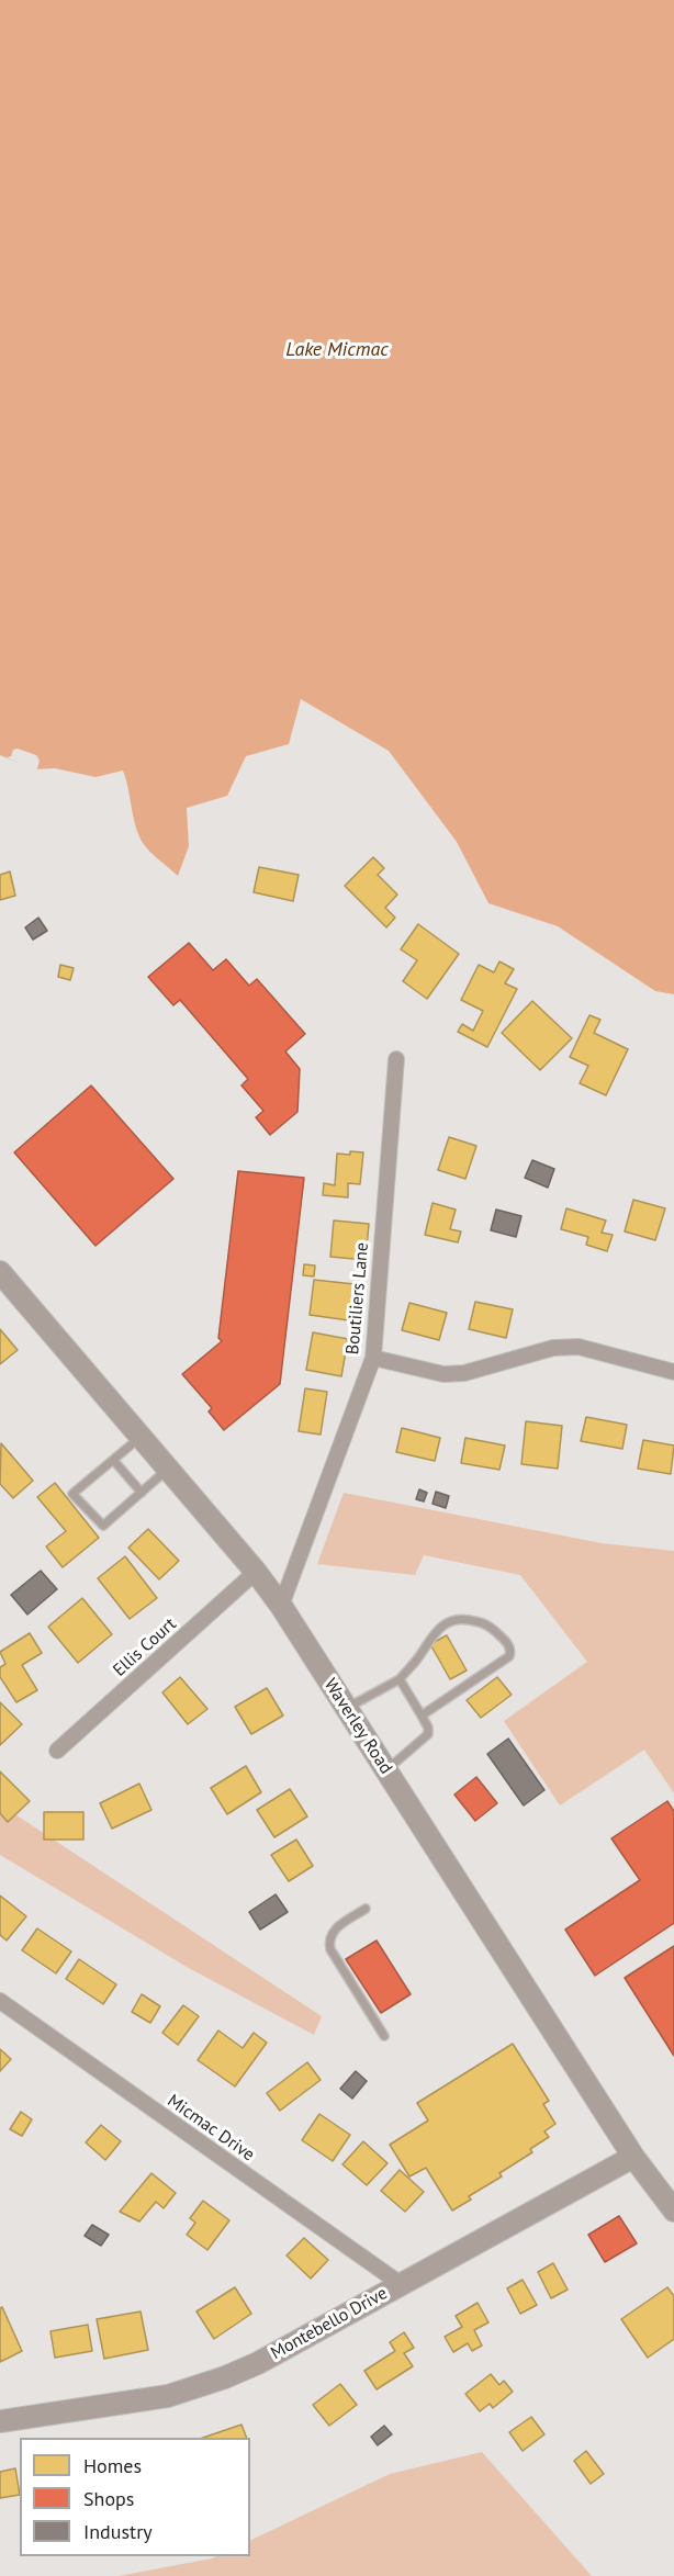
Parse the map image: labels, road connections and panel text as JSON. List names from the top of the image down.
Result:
{
  "streets": {
    "main road": ["Waverley Road", "Montebello Drive"],
    "street": ["Boutiliers Lane", "Ellis Court", "Micmac Drive"]
  },
  "crossings": [
    ["Boutiliers Lane", "Waverley Road"],
    ["Ellis Court", "Waverley Road"],
    ["Waverley Road", "Montebello Drive"],
    ["Micmac Drive", "Montebello Drive"]
  ],
  "water": ["Lake Micmac"],
  "legend": ["Homes", "Shops", "Industry"]
}
